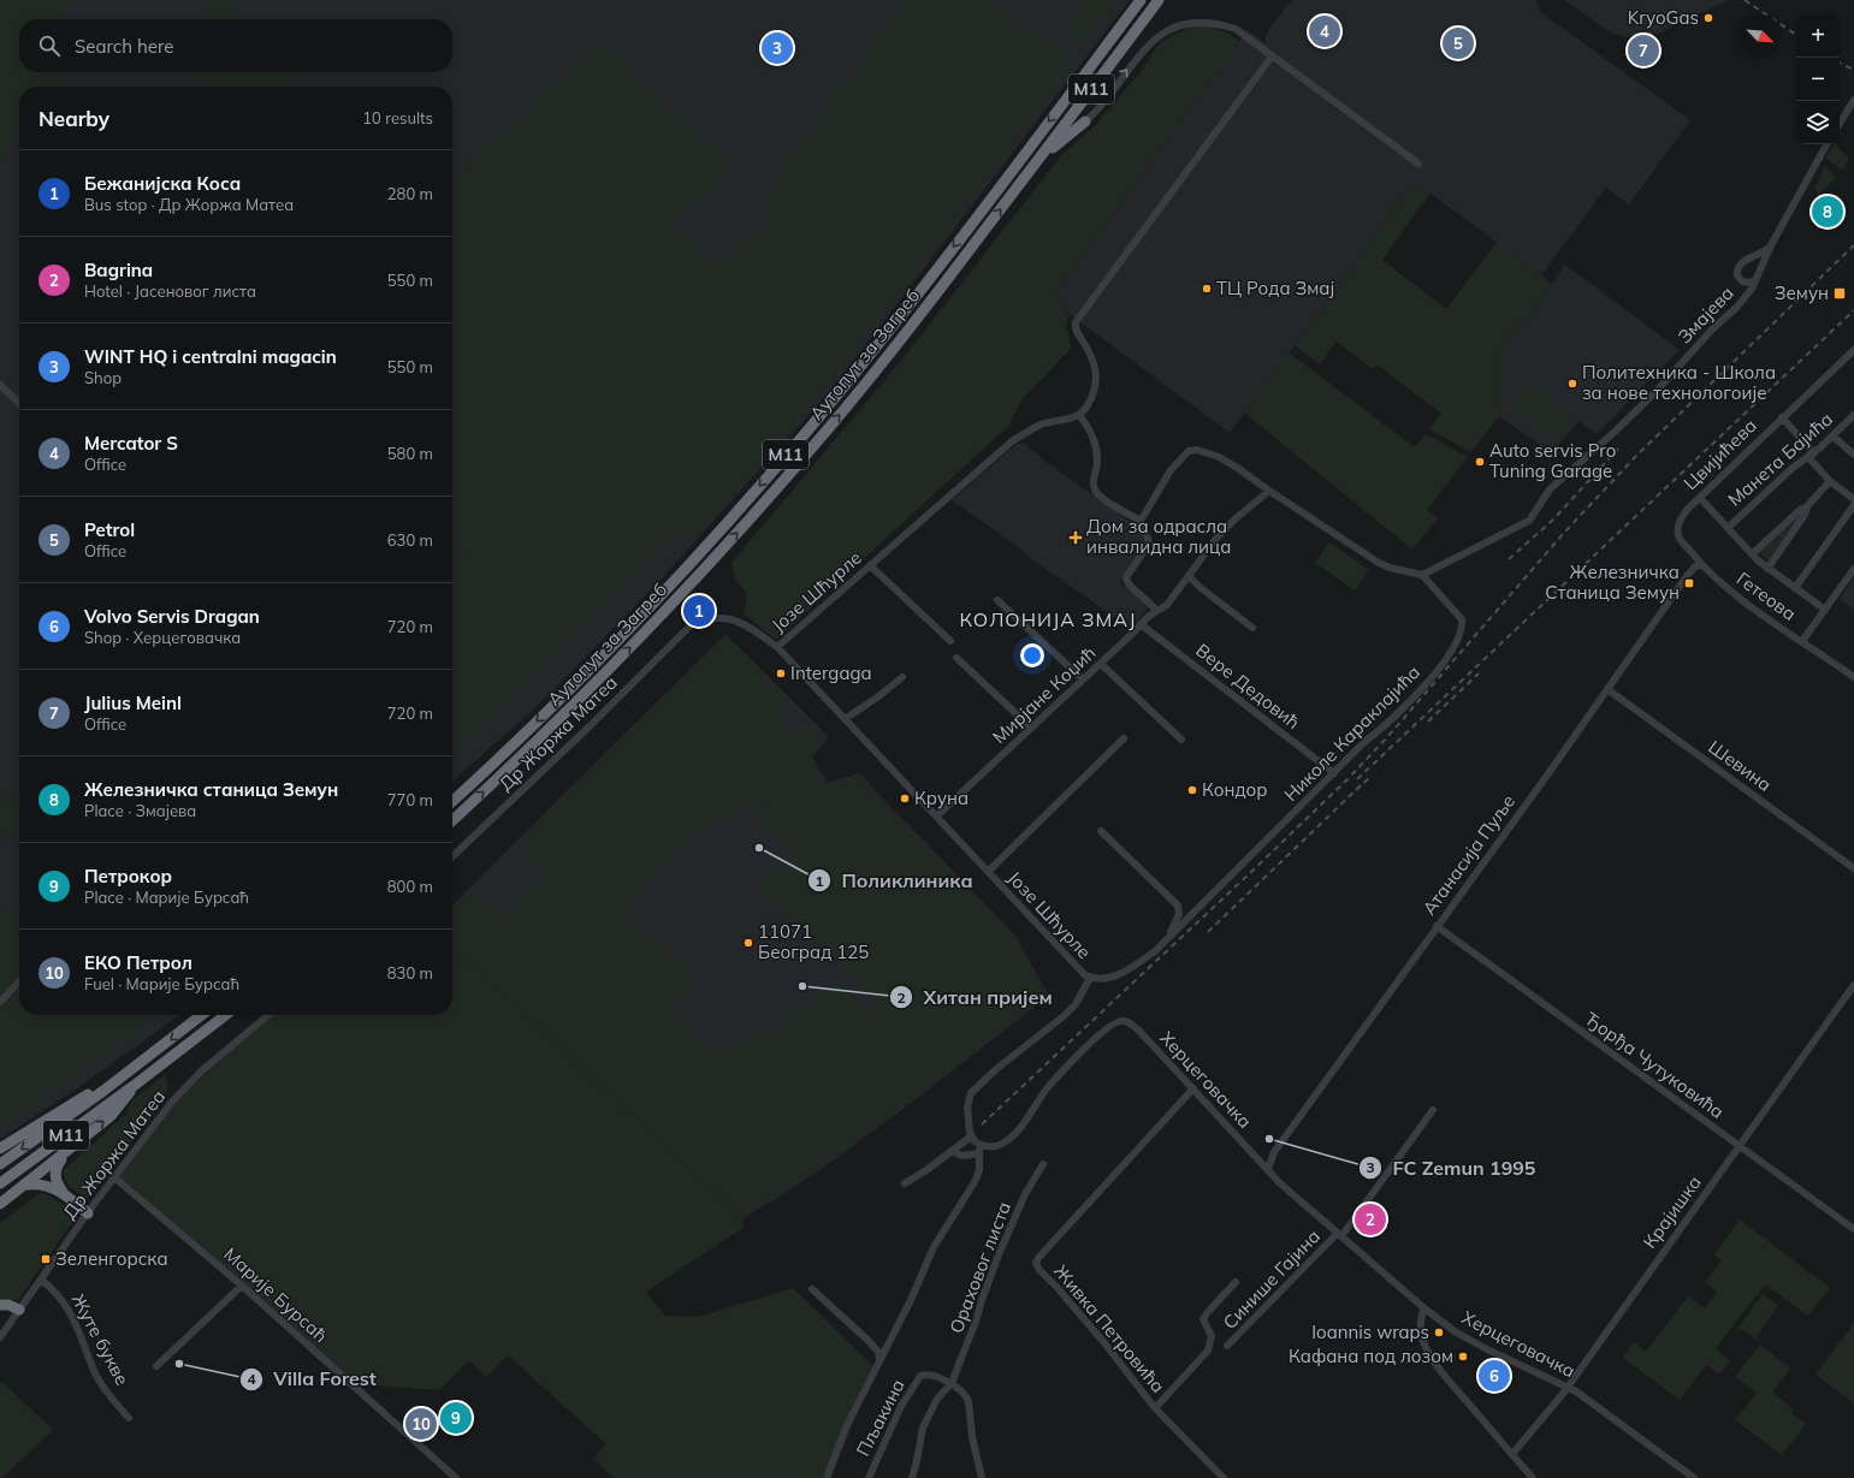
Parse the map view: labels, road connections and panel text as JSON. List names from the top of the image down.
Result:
{
  "streets": {
    "highway": ["M11", "Аутопут за Загреб"],
    "street": [
      "Змајева",
      "Цвијићева",
      "Манета Бајића",
      "Јозе Шћурле",
      "Гетеова",
      "Вере Дедовић",
      "Мирјане Коџић",
      "Др Жоржа Матеа",
      "Николе Караклајића",
      "Шевина",
      "Атанасија Пуље",
      "Ђорђа Чутуковића",
      "Херцеговачка",
      "Крајишка",
      "Ораховог листа",
      "Синише Гајина",
      "Марије Бурсаћ",
      "Живка Петровића",
      "Жуте букве",
      "Пљакина"
    ]
  },
  "crossings": [
    ["Змајева", "Николе Караклајића"],
    ["Цвијићева", "Гетеова"],
    ["Јозе Шћурле", "Мирјане Коџић"],
    ["Јозе Шћурле", "Др Жоржа Матеа"],
    ["Јозе Шћурле", "Николе Караклајића"],
    ["Гетеова", "Атанасија Пуље"],
    ["Вере Дедовић", "Мирјане Коџић"],
    ["Вере Дедовић", "Николе Караклајића"],
    ["Др Жоржа Матеа", "Марије Бурсаћ"],
    ["Др Жоржа Матеа", "Жуте букве"],
    ["Шевина", "Атанасија Пуље"],
    ["Атанасија Пуље", "Ђорђа Чутуковића"],
    ["Атанасија Пуље", "Херцеговачка"],
    ["Ђорђа Чутуковића", "Крајишка"],
    ["Херцеговачка", "Крајишка"],
    ["Херцеговачка", "Синише Гајина"],
    ["Херцеговачка", "Живка Петровића"],
    ["Ораховог листа", "Пљакина"]
  ],
  "districts": ["КОЛОНИЈА ЗМАЈ"],
  "places": {
    "other": [
      "KryoGas",
      "ТЦ Рода Змај",
      "Политехника - Школа за нове технологоије",
      "Auto servis Pro Tuning Garage",
      "Intergaga",
      "Кондор",
      "Круна",
      "Поликлиника",
      "11071 Београд 125",
      "Хитан пријем",
      "FC Zemun 1995",
      "Ioannis wraps",
      "Кафана под лозом",
      "Villa Forest"
    ],
    "transit": ["Земун", "Железничка Станица Земун", "Зеленгорска"],
    "health": ["Дом за одрасла инвалидна лица"]
  },
  "north": "bottom right",
  "page": {
    "pins": [
      "4",
      "5",
      "3",
      "7",
      "8",
      "1",
      "2",
      "6",
      "9",
      "10"
    ],
    "map_buttons": ["+", "−"],
    "search": "Search here",
    "heading": ["Nearby", "10 results"],
    "list": [
      {
        "mark": "1",
        "name": "Бежанијска Коса",
        "note": "Bus stop · Др Жоржа Матеа",
        "value": "280 m"
      },
      {
        "mark": "2",
        "name": "Bagrina",
        "note": "Hotel · Јасеновог листа",
        "value": "550 m"
      },
      {
        "mark": "3",
        "name": "WINT HQ i centralni magacin",
        "note": "Shop",
        "value": "550 m"
      },
      {
        "mark": "4",
        "name": "Mercator S",
        "note": "Office",
        "value": "580 m"
      },
      {
        "mark": "5",
        "name": "Petrol",
        "note": "Office",
        "value": "630 m"
      },
      {
        "mark": "6",
        "name": "Volvo Servis Dragan",
        "note": "Shop · Херцеговачка",
        "value": "720 m"
      },
      {
        "mark": "7",
        "name": "Julius Meinl",
        "note": "Office",
        "value": "720 m"
      },
      {
        "mark": "8",
        "name": "Железничка станица Земун",
        "note": "Place · Змајева",
        "value": "770 m"
      },
      {
        "mark": "9",
        "name": "Петрокор",
        "note": "Place · Марије Бурсаћ",
        "value": "800 m"
      },
      {
        "mark": "10",
        "name": "ЕКО Петрол",
        "note": "Fuel · Марије Бурсаћ",
        "value": "830 m"
      }
    ]
  }
}
